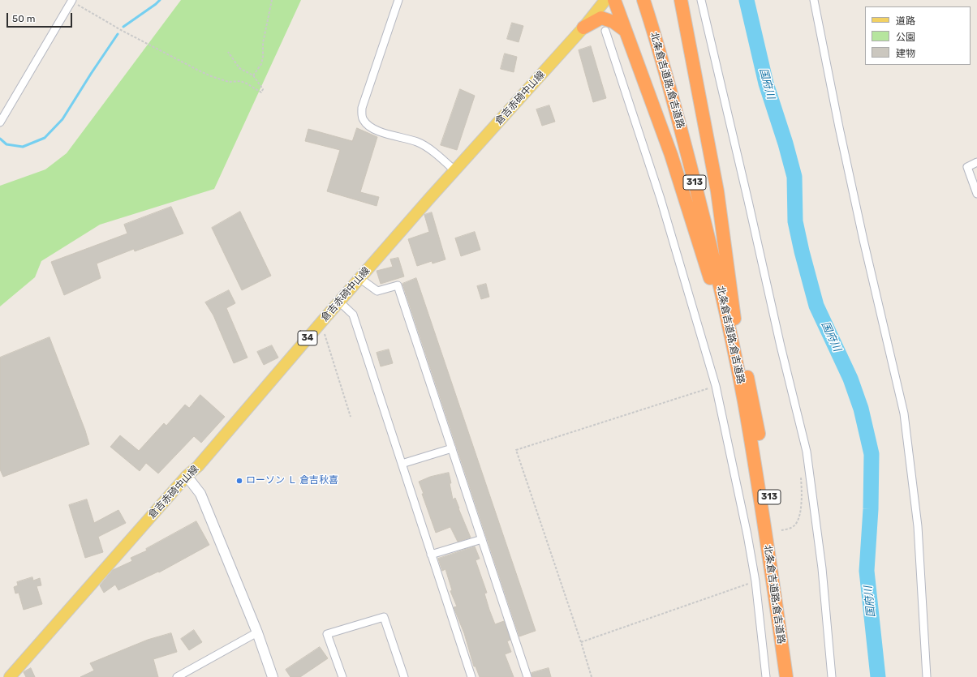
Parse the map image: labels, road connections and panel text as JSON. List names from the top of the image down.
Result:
{
  "streets": {
    "highway": ["北条倉吉道路;倉吉道路", "313"],
    "main road": ["倉吉赤碕中山線", "34"]
  },
  "water": ["国府川"],
  "places": ["ローソン Ｌ 倉吉秋喜"],
  "legend": ["道路", "公園", "建物"],
  "scale_bar": "50 m"
}
